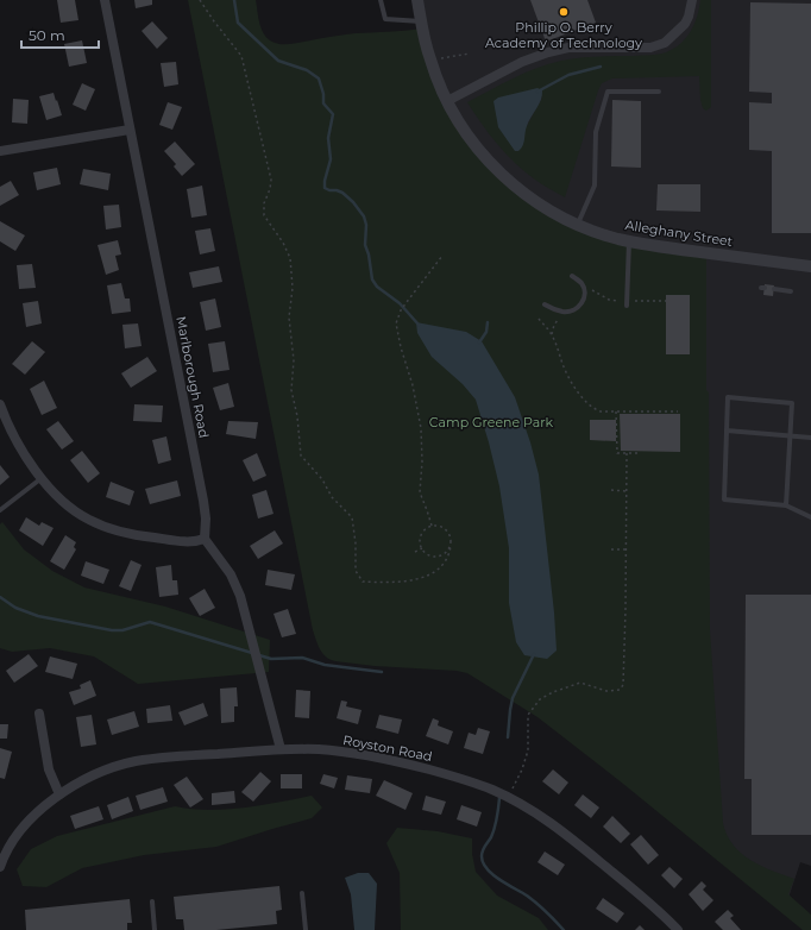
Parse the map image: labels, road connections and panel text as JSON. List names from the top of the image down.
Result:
{
  "streets": {
    "street": ["Alleghany Street", "Marlborough Road", "Royston Road"]
  },
  "parks": ["Camp Greene Park"],
  "places": ["Phillip O. Berry Academy of Technology"],
  "scale_bar": "50 m"
}
